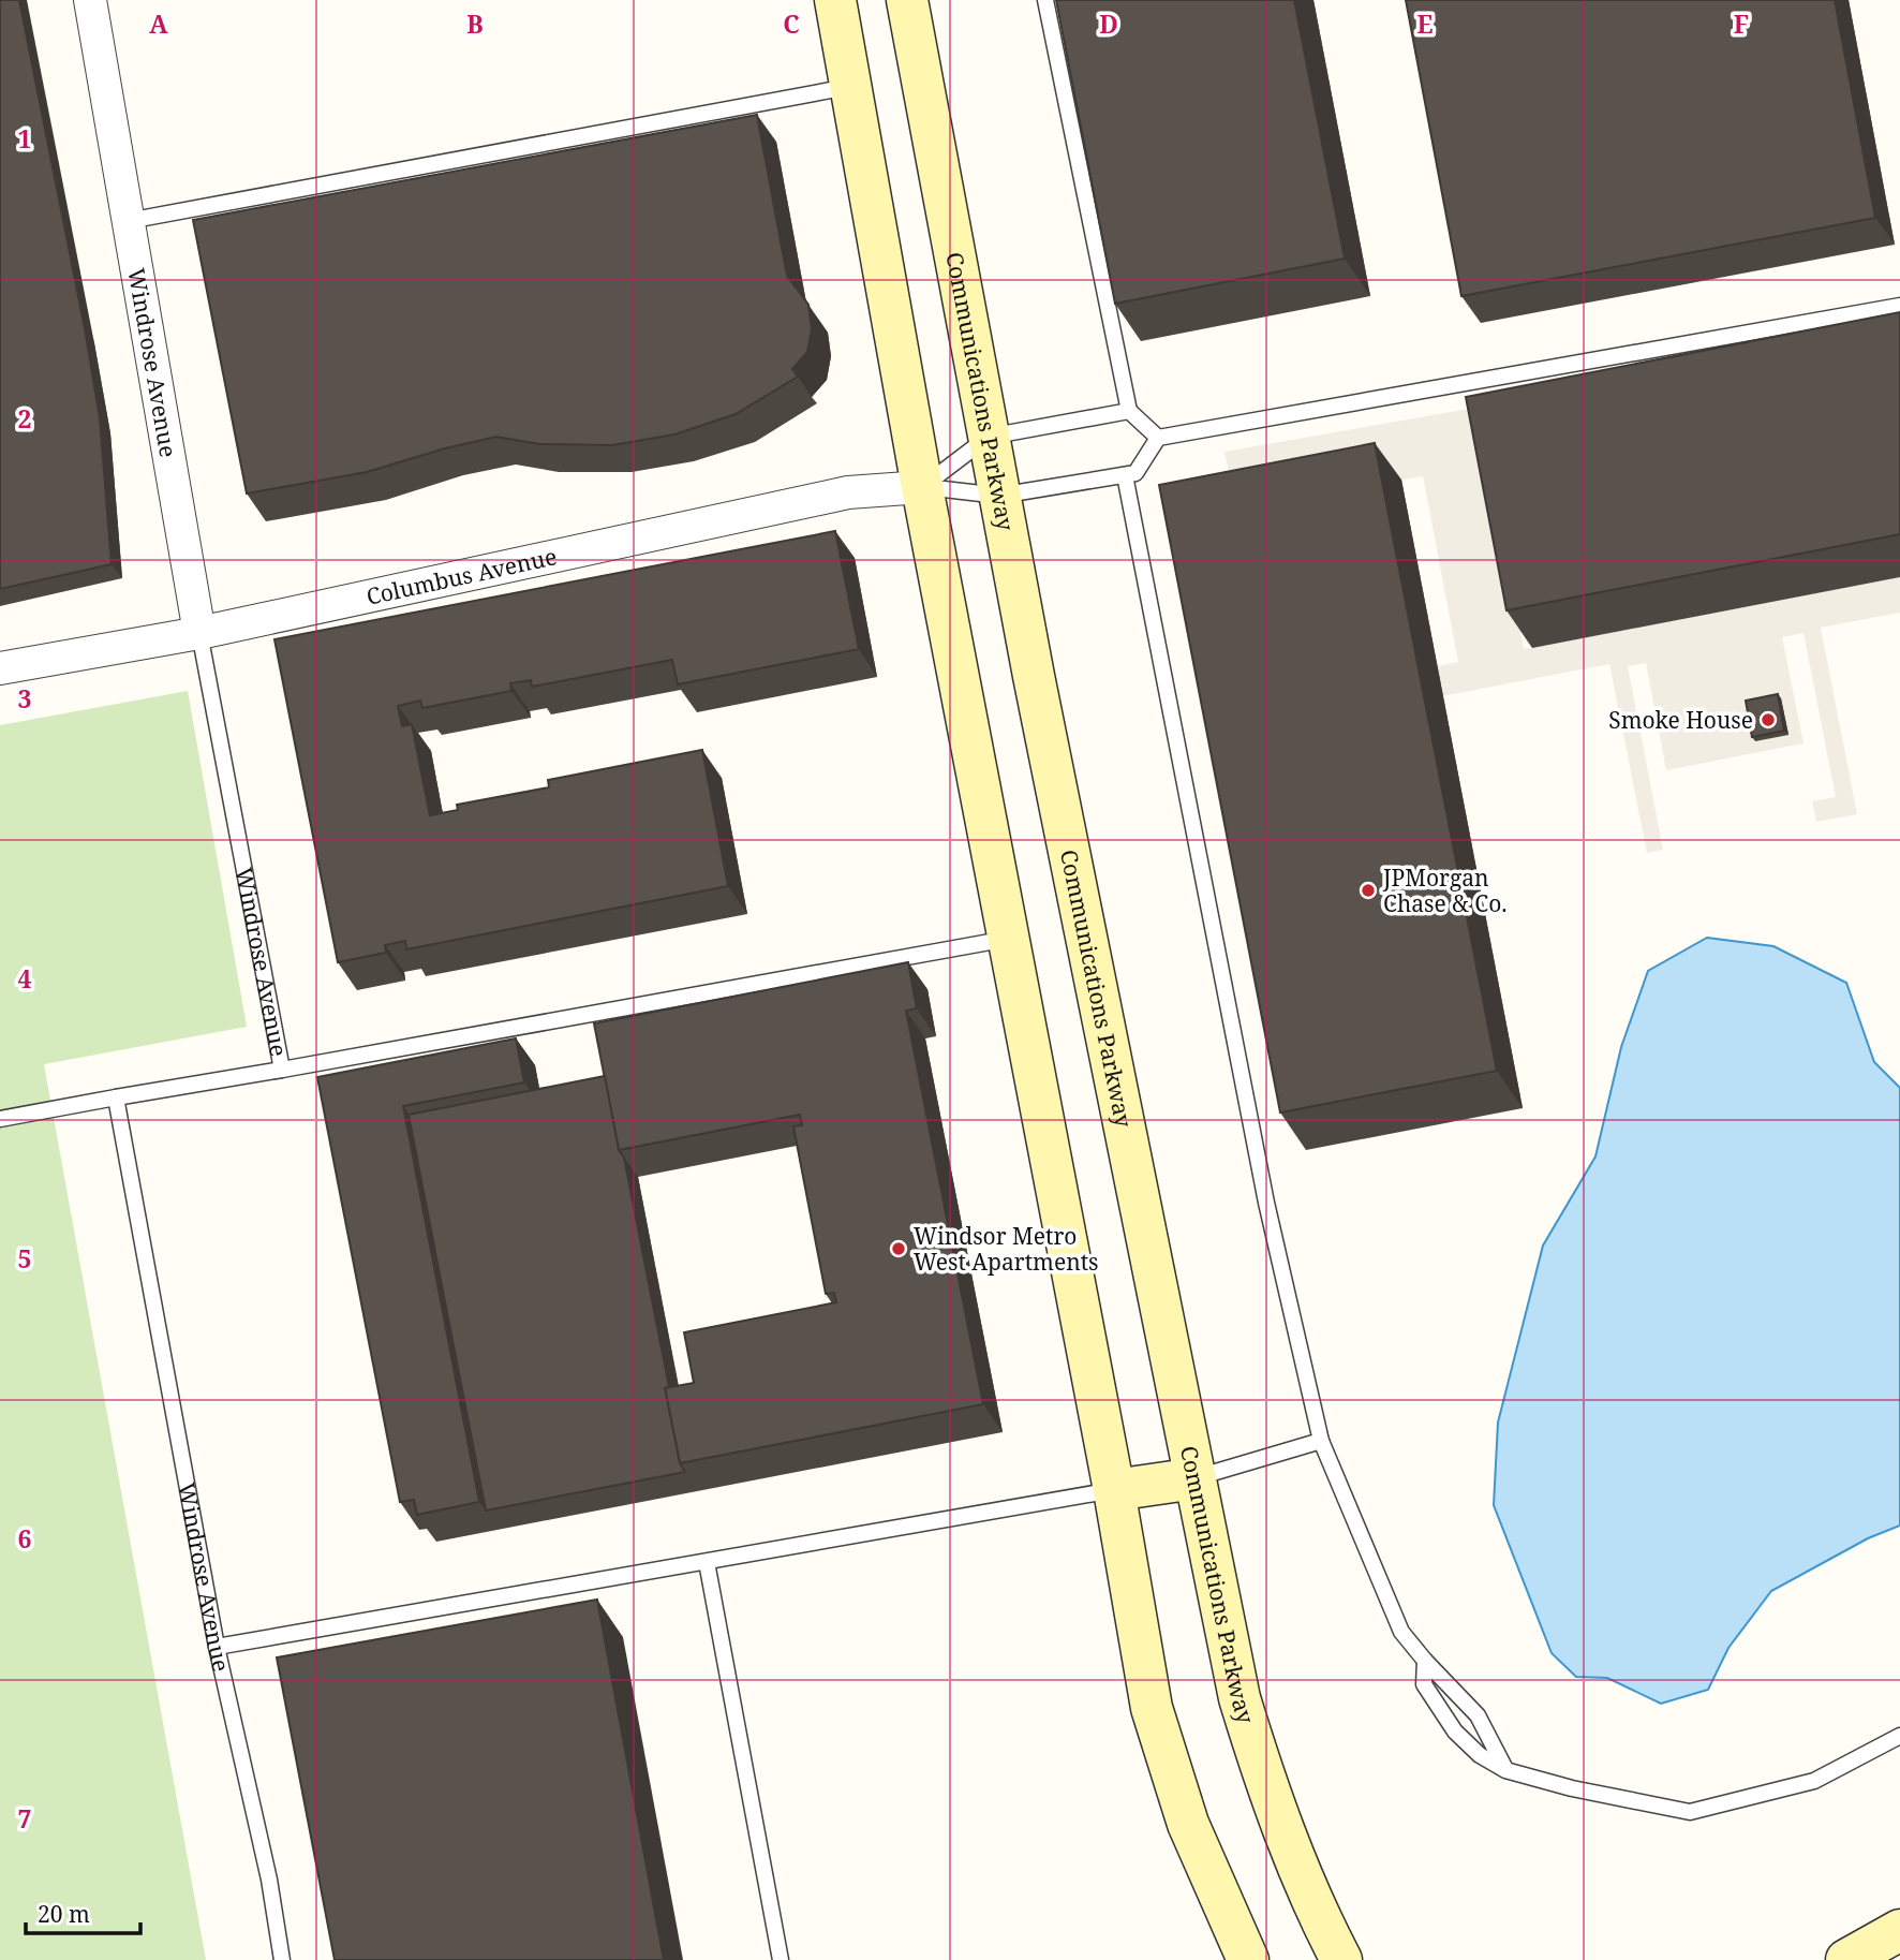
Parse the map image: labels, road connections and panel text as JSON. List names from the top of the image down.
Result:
{
  "streets": {
    "street": ["Windrose Avenue", "Communications Parkway", "Columbus Avenue"]
  },
  "crossings": [
    ["Windrose Avenue", "Columbus Avenue"]
  ],
  "places": ["Smoke House", "JPMorgan Chase & Co.", "Windsor Metro West Apartments"],
  "scale_bar": "20 m",
  "grid": {
    "columns": [
      "A",
      "B",
      "C",
      "D",
      "E",
      "F"
    ],
    "rows": [
      "1",
      "2",
      "3",
      "4",
      "5",
      "6",
      "7"
    ]
  }
}
